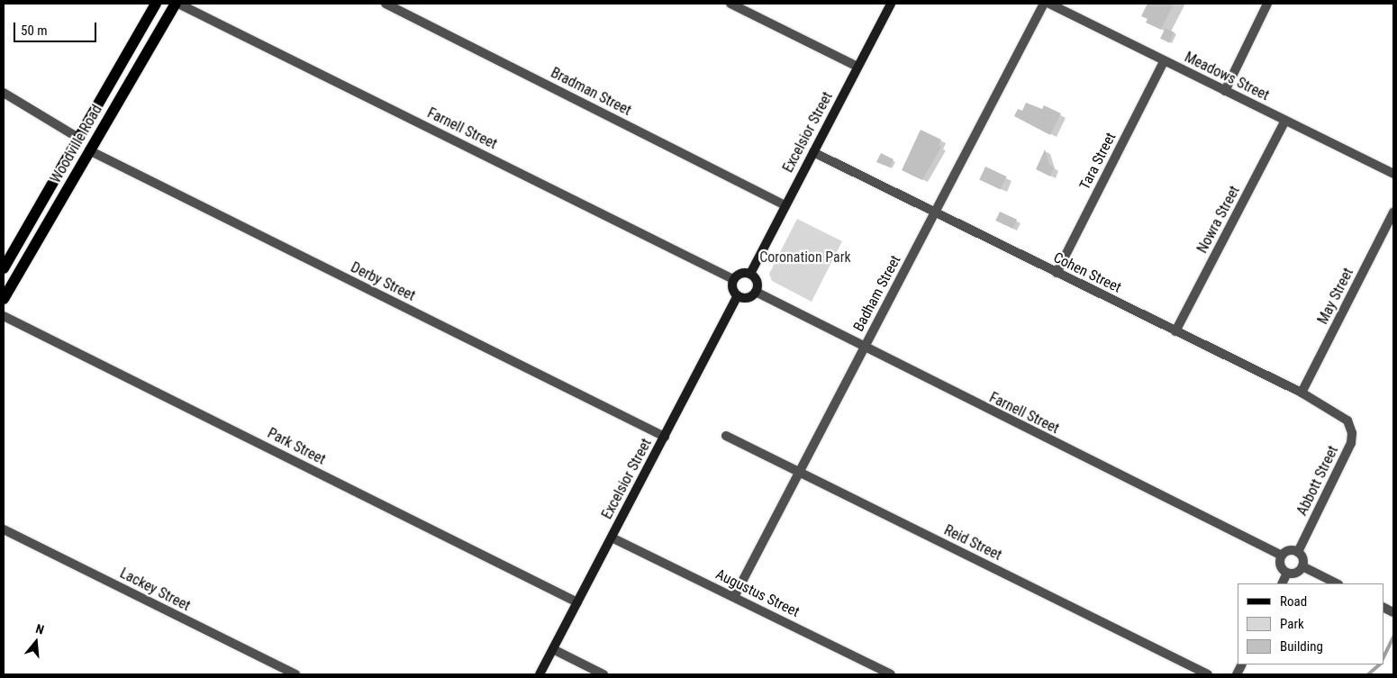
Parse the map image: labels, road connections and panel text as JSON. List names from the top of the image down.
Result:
{
  "streets": {
    "main road": ["Woodville Road"],
    "street": [
      "Meadows Street",
      "Bradman Street",
      "Farnell Street",
      "Excelsior Street",
      "Tara Street",
      "Nowra Street",
      "Cohen Street",
      "Derby Street",
      "Badham Street",
      "May Street",
      "Park Street",
      "Abbott Street",
      "Reid Street",
      "Lackey Street",
      "Augustus Street"
    ]
  },
  "crossings": [
    ["Meadows Street", "Tara Street"],
    ["Meadows Street", "Nowra Street"],
    ["Bradman Street", "Excelsior Street"],
    ["Farnell Street", "Excelsior Street"],
    ["Farnell Street", "Woodville Road"],
    ["Farnell Street", "Badham Street"],
    ["Farnell Street", "Abbott Street"],
    ["Excelsior Street", "Cohen Street"],
    ["Excelsior Street", "Derby Street"],
    ["Excelsior Street", "Park Street"],
    ["Excelsior Street", "Augustus Street"],
    ["Woodville Road", "Derby Street"],
    ["Tara Street", "Cohen Street"],
    ["Nowra Street", "Cohen Street"],
    ["Cohen Street", "Badham Street"],
    ["Cohen Street", "May Street"],
    ["Cohen Street", "Abbott Street"],
    ["Badham Street", "Reid Street"],
    ["Badham Street", "Augustus Street"]
  ],
  "parks": ["Coronation Park"],
  "legend": ["Road", "Park", "Building"],
  "scale_bar": "50 m",
  "north": "top"
}
